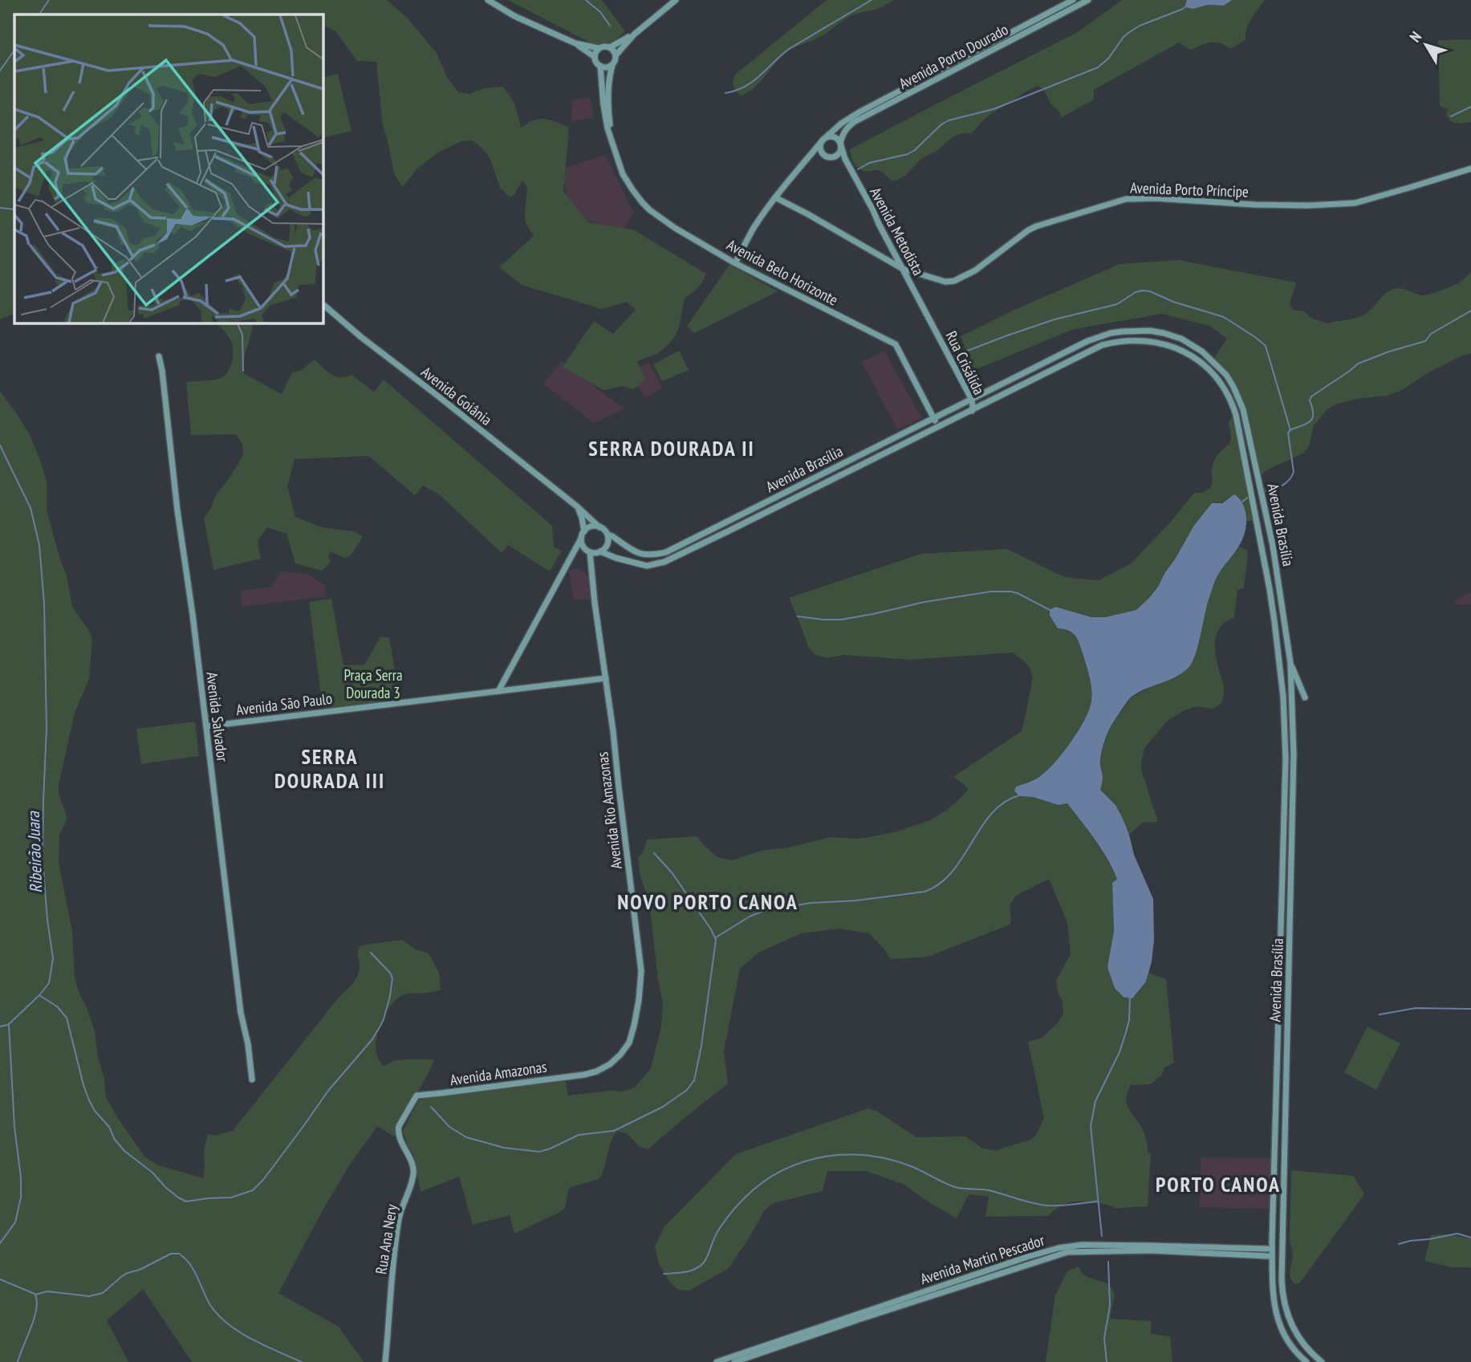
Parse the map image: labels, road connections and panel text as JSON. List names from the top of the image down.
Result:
{
  "streets": {
    "street": [
      "Avenida Porto Dourado",
      "Avenida Porto Príncipe",
      "Avenida Metodista",
      "Avenida Belo Horizonte",
      "Rua Crisálida",
      "Avenida Goiânia",
      "Avenida Brasília",
      "Avenida São Paulo",
      "Avenida Salvador",
      "Avenida Rio Amazonas",
      "Avenida Amazonas",
      "Rua Ana Nery",
      "Avenida Martin Pescador"
    ]
  },
  "crossings": [
    ["Avenida Porto Dourado", "Avenida Porto Príncipe"],
    ["Avenida Porto Dourado", "Avenida Metodista"],
    ["Avenida Porto Dourado", "Avenida Belo Horizonte"],
    ["Avenida Porto Príncipe", "Avenida Metodista"],
    ["Avenida Metodista", "Rua Crisálida"],
    ["Avenida Belo Horizonte", "Avenida Brasília"],
    ["Rua Crisálida", "Avenida Brasília"],
    ["Avenida Goiânia", "Avenida Brasília"],
    ["Avenida Goiânia", "Avenida Rio Amazonas"],
    ["Avenida Brasília", "Avenida Rio Amazonas"],
    ["Avenida São Paulo", "Avenida Salvador"],
    ["Avenida São Paulo", "Avenida Rio Amazonas"],
    ["Avenida Rio Amazonas", "Avenida Amazonas"],
    ["Avenida Amazonas", "Rua Ana Nery"]
  ],
  "districts": [
    "SERRA DOURADA II",
    "SERRA DOURADA III",
    "NOVO PORTO CANOA",
    "PORTO CANOA"
  ],
  "water": ["Ribeirão Juara"],
  "parks": ["Praça Serra Dourada 3"],
  "north": "top left"
}
